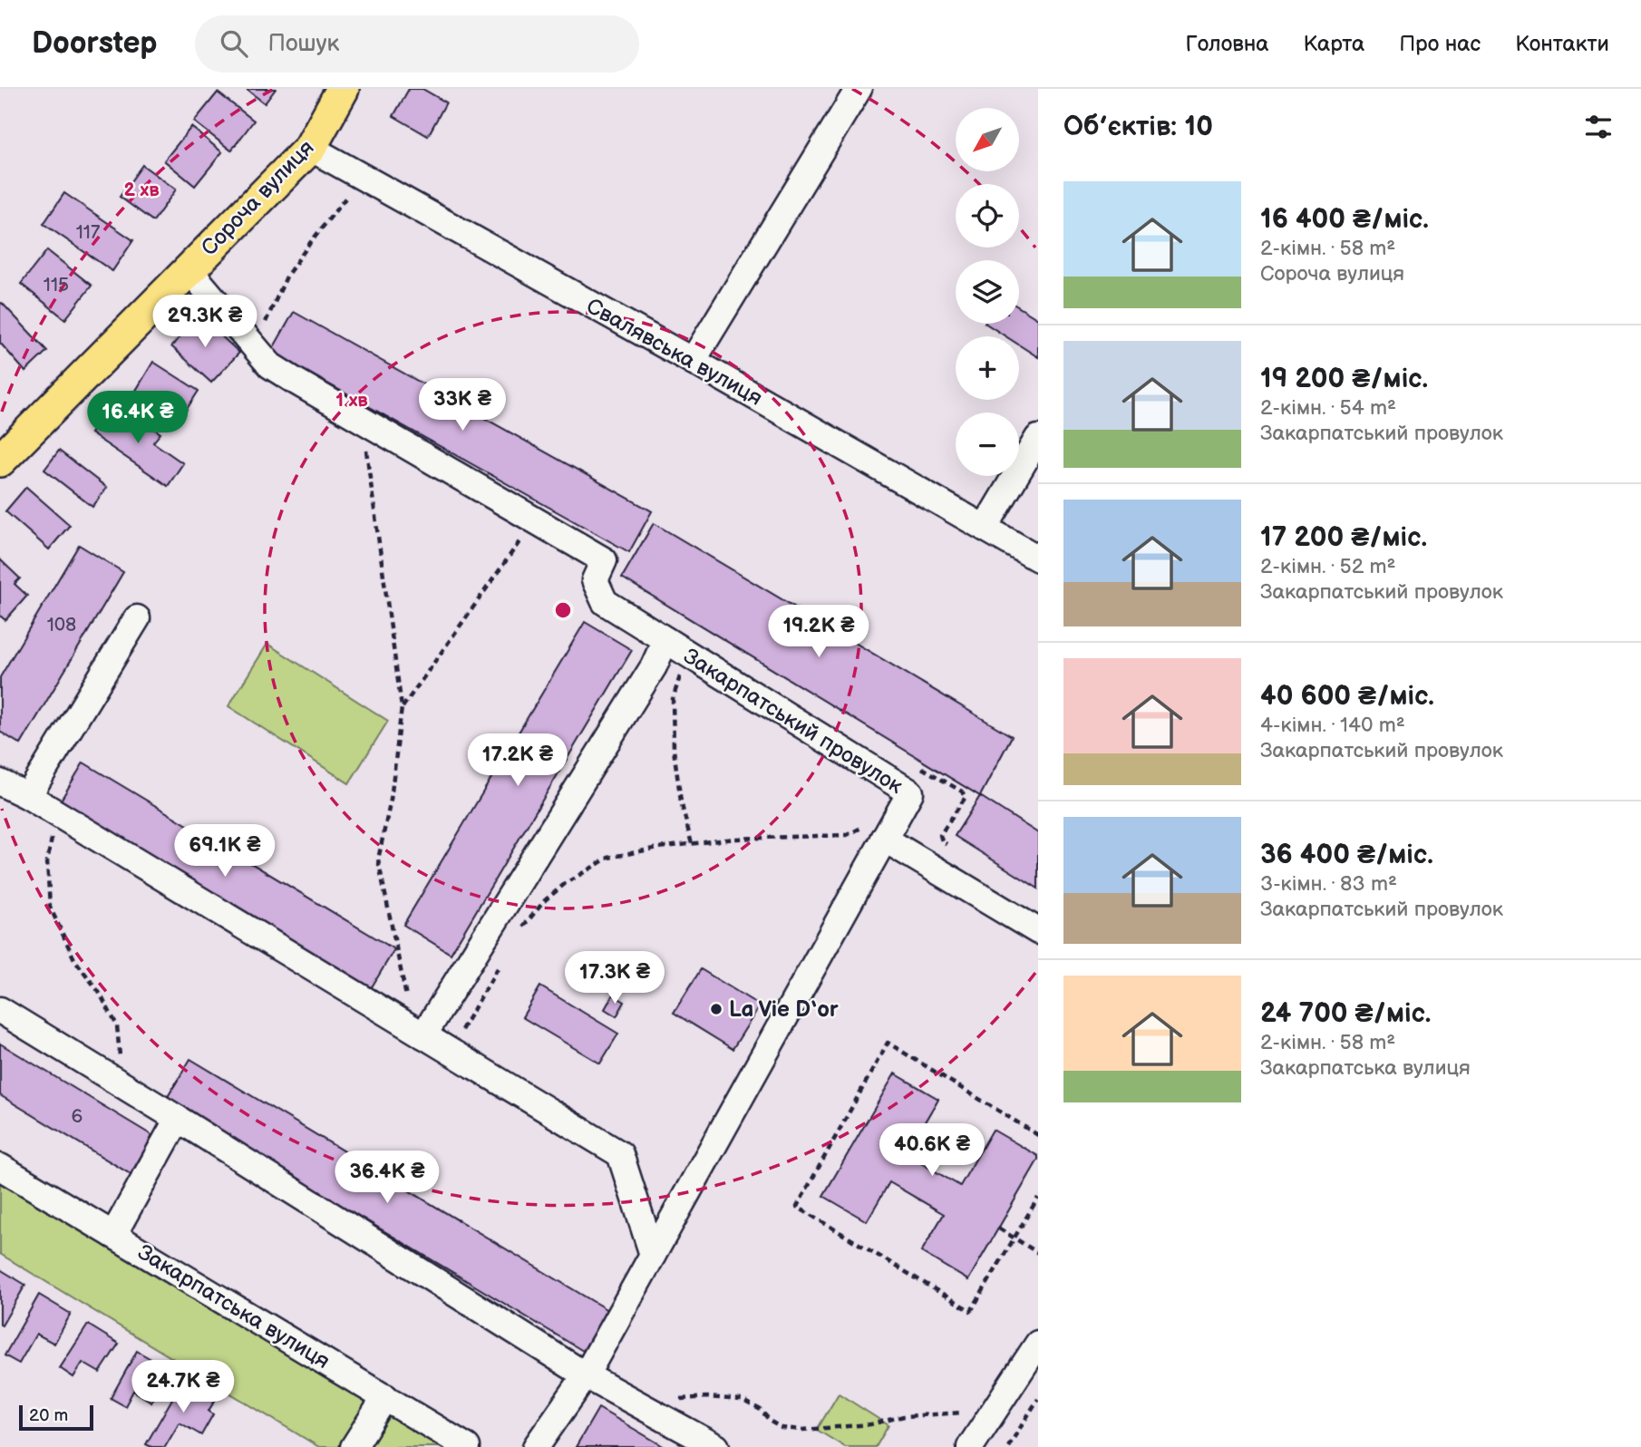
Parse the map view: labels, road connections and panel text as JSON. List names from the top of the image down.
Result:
{
  "streets": {
    "main road": ["Сороча вулиця"],
    "street": ["Свалявська вулиця", "Закарпатський провулок", "Закарпатська вулиця"]
  },
  "crossings": [
    ["Сороча вулиця", "Свалявська вулиця"],
    ["Сороча вулиця", "Закарпатський провулок"]
  ],
  "places": ["La Vie D‘or"],
  "house_numbers": [
    "117",
    "115",
    "108",
    "6"
  ],
  "scale_bar": "20 m",
  "north": "bottom left",
  "page": {
    "header": "Doorstep",
    "search": "Пошук",
    "nav": [
      "Головна",
      "Карта",
      "Про нас",
      "Контакти"
    ],
    "heading": "Об’єктів: 10",
    "map_buttons": ["+", "−"],
    "list": [
      {
        "name": "16 400 ₴/міс.",
        "note": "2-кімн. · 58 m² · Сороча вулиця"
      },
      {
        "name": "19 200 ₴/міс.",
        "note": "2-кімн. · 54 m² · Закарпатський провулок"
      },
      {
        "name": "17 200 ₴/міс.",
        "note": "2-кімн. · 52 m² · Закарпатський провулок"
      },
      {
        "name": "40 600 ₴/міс.",
        "note": "4-кімн. · 140 m² · Закарпатський провулок"
      },
      {
        "name": "36 400 ₴/міс.",
        "note": "3-кімн. · 83 m² · Закарпатський провулок"
      },
      {
        "name": "24 700 ₴/міс.",
        "note": "2-кімн. · 58 m² · Закарпатська вулиця"
      }
    ],
    "price": [
      "29.3K ₴",
      "33K ₴",
      "16.4K ₴",
      "19.2K ₴",
      "17.2K ₴",
      "69.1K ₴",
      "17.3K ₴",
      "40.6K ₴",
      "36.4K ₴",
      "24.7K ₴"
    ],
    "scale": "20 m"
  },
  "rings": ["2 хв", "1 хв"]
}
